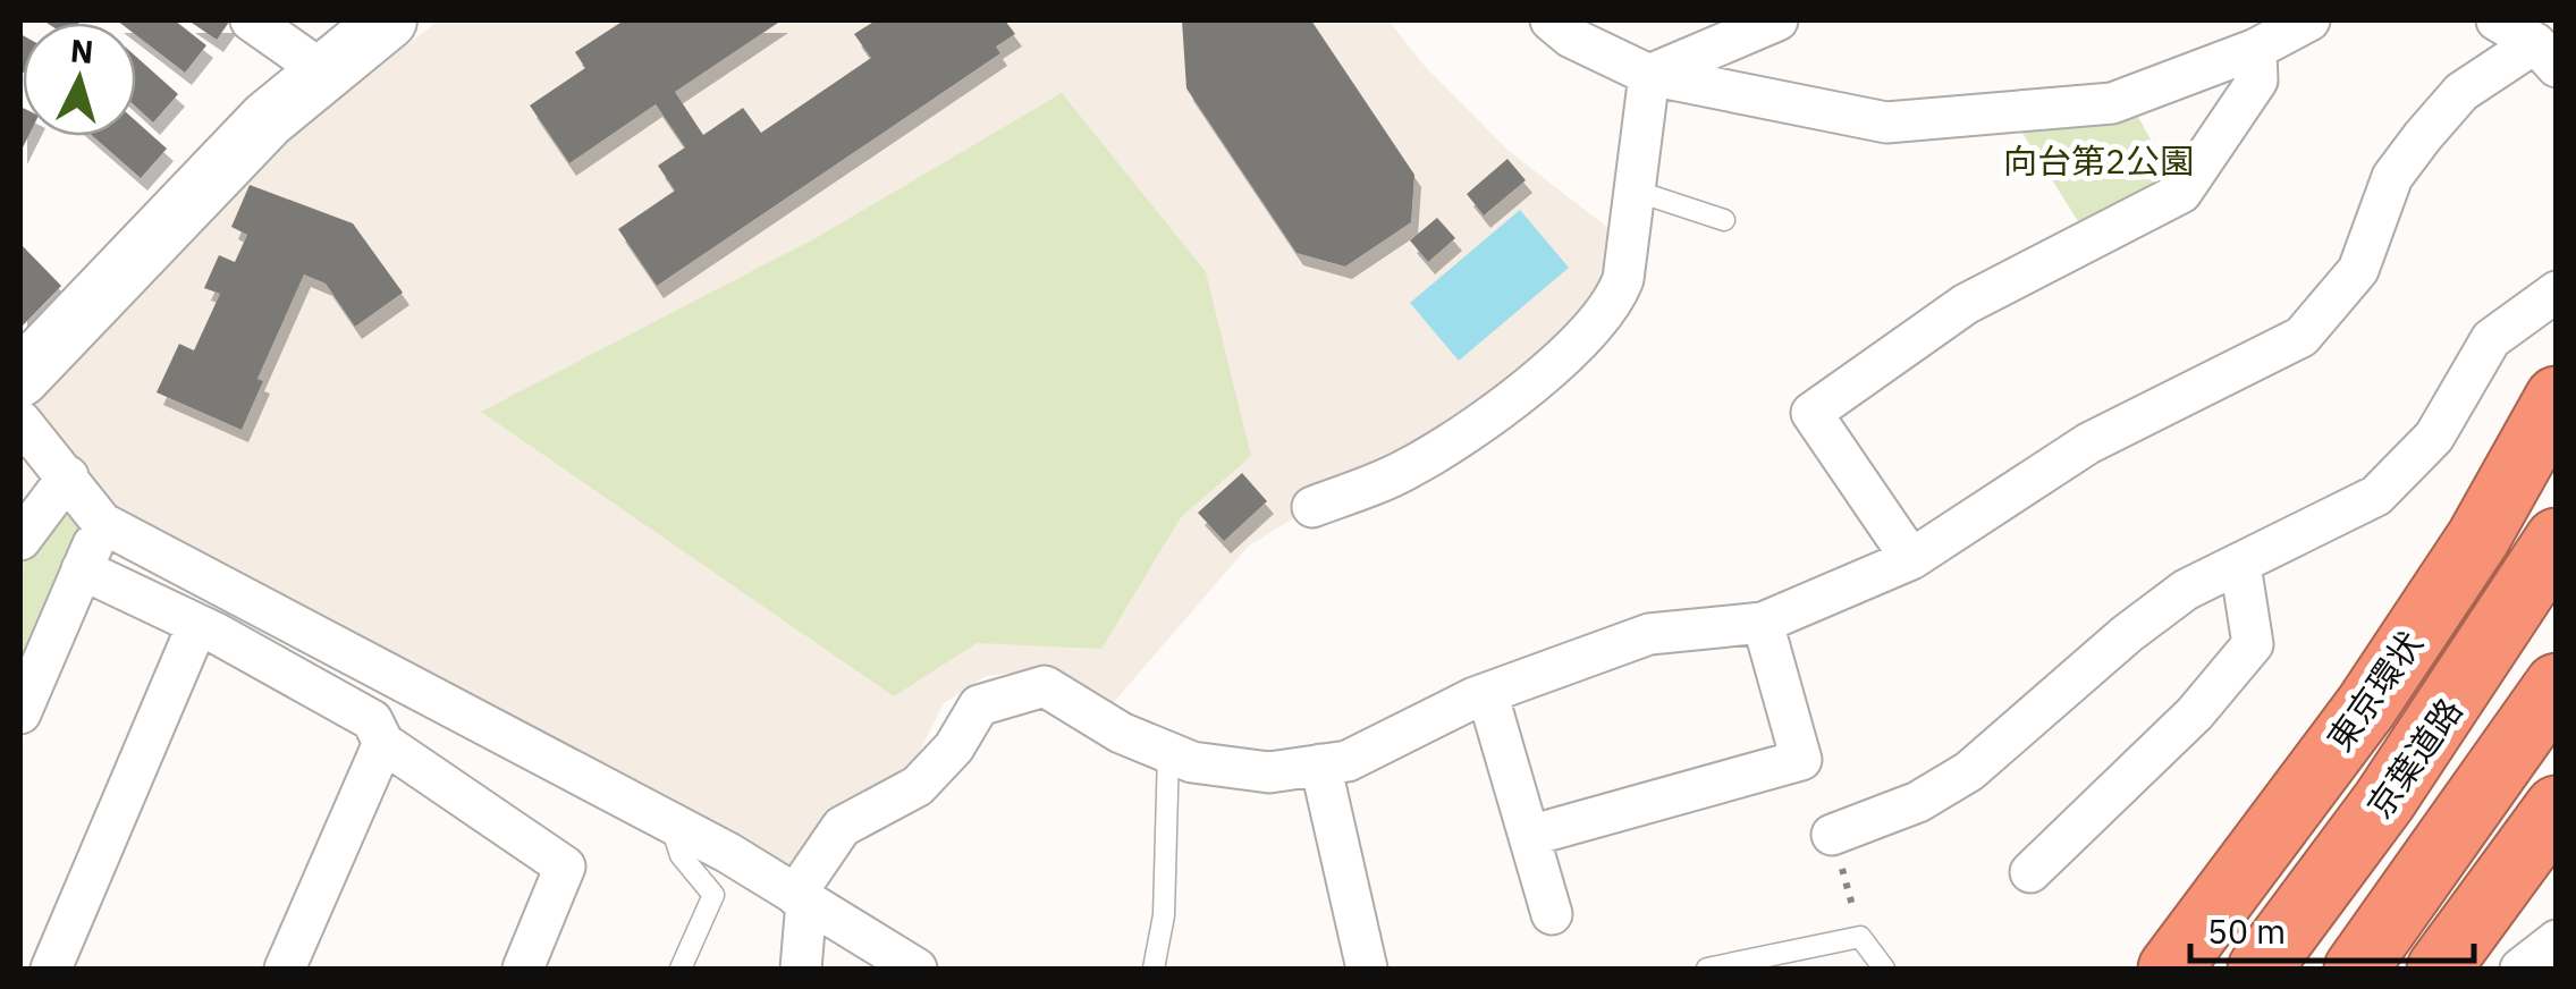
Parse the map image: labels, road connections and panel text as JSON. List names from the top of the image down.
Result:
{
  "streets": {
    "highway": ["東京環状", "京葉道路"]
  },
  "parks": ["向台第2公園"],
  "scale_bar": "50 m",
  "north": "top"
}
